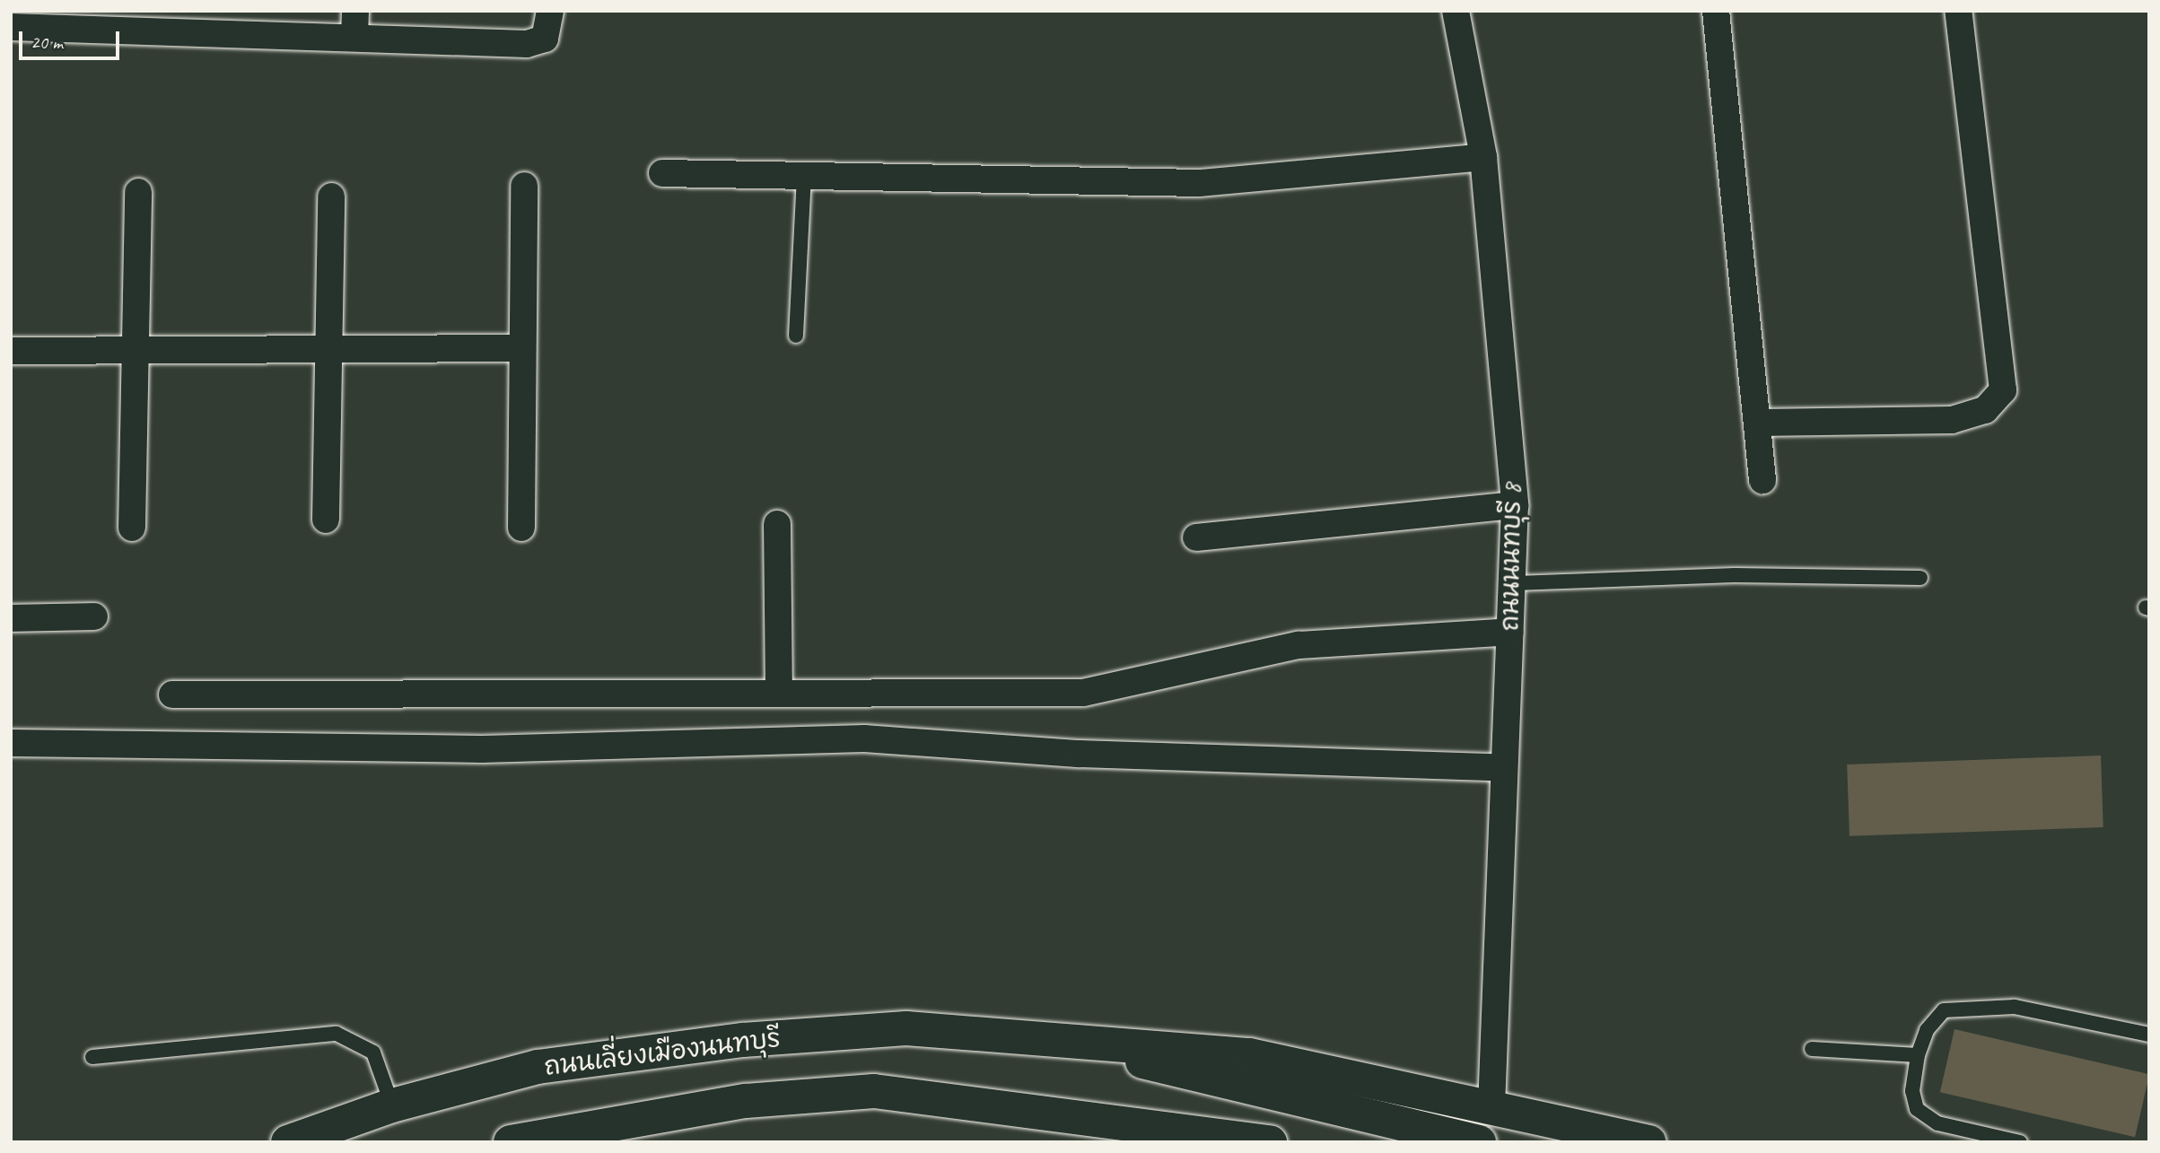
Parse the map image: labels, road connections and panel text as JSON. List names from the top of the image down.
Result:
{
  "streets": {
    "main road": ["ถนนเลี่ยงเมืองนนทบุรี"],
    "street": ["ถนนนนทบุรี 8"]
  },
  "scale_bar": "20 m"
}
